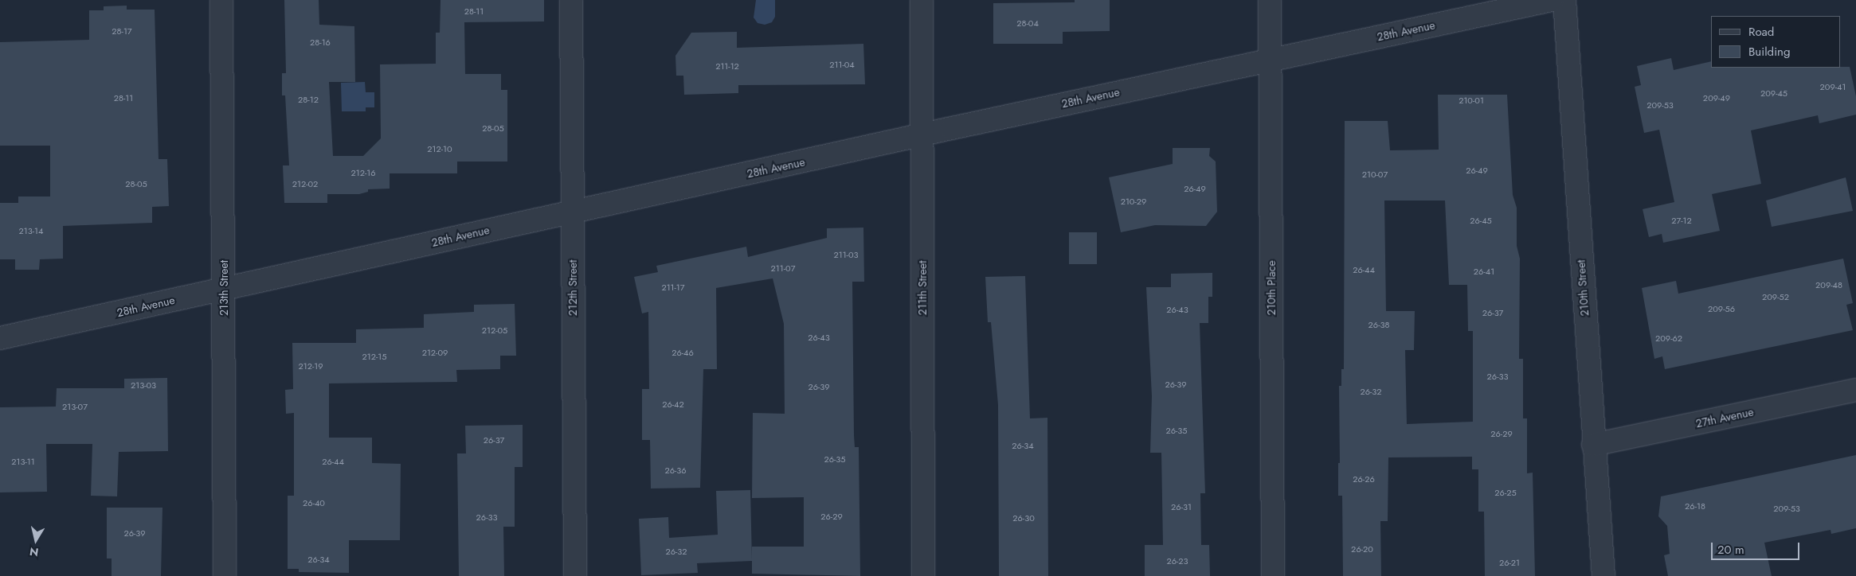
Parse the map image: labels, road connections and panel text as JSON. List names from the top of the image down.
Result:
{
  "streets": {
    "street": [
      "28th Avenue",
      "213th Street",
      "212th Street",
      "211th Street",
      "210th Place",
      "210th Street",
      "27th Avenue"
    ]
  },
  "crossings": [
    ["28th Avenue", "213th Street"],
    ["28th Avenue", "212th Street"],
    ["28th Avenue", "211th Street"],
    ["28th Avenue", "210th Place"],
    ["210th Street", "27th Avenue"]
  ],
  "house_numbers": [
    "28-11",
    "28-04",
    "28-17",
    "28-16",
    "211-04",
    "211-12",
    "209-41",
    "209-45",
    "28-11",
    "209-49",
    "28-12",
    "210-01",
    "209-53",
    "28-05",
    "212-10",
    "26-49",
    "212-16",
    "210-07",
    "28-05",
    "212-02",
    "26-49",
    "210-29",
    "26-45",
    "27-12",
    "213-14",
    "211-03",
    "211-07",
    "26-44",
    "26-41",
    "209-48",
    "211-17",
    "209-52",
    "209-56",
    "26-43",
    "26-37",
    "26-38",
    "212-05",
    "26-43",
    "209-62",
    "212-09",
    "26-46",
    "212-15",
    "212-19",
    "26-33",
    "26-39",
    "213-03",
    "26-39",
    "26-32",
    "26-42",
    "213-07",
    "26-35",
    "26-29",
    "26-37",
    "26-34",
    "26-35",
    "213-11",
    "26-44",
    "26-36",
    "26-26",
    "26-25",
    "26-40",
    "26-18",
    "26-31",
    "209-53",
    "26-29",
    "26-33",
    "26-30",
    "26-39",
    "26-20",
    "26-32",
    "26-34",
    "26-23",
    "26-21"
  ],
  "legend": ["Road", "Building"],
  "scale_bar": "20 m",
  "north": "bottom"
}
